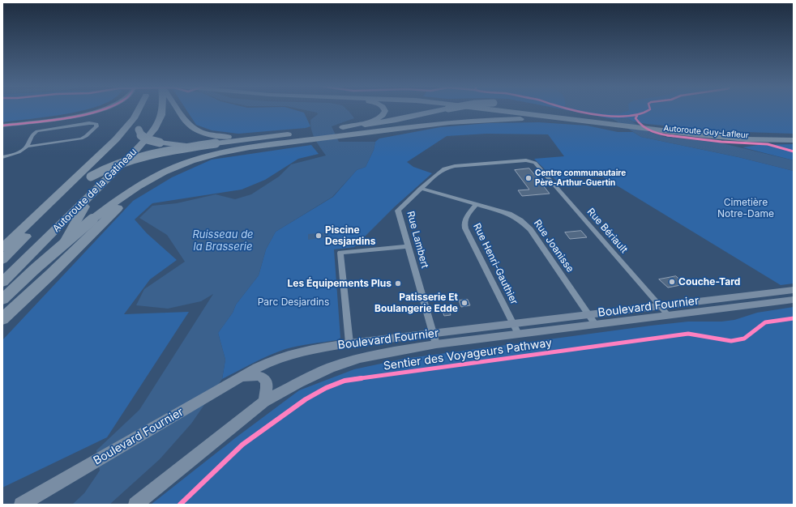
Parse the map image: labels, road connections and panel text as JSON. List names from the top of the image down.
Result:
{
  "streets": {
    "highway": ["Autoroute Guy-Lafleur", "Autoroute de la Gatineau"],
    "main road": ["Boulevard Fournier"],
    "street": [
      "Rue Bériault",
      "Rue Lambert",
      "Rue Joanisse",
      "Rue Henri-Gauthier"
    ],
    "cycle path": ["Sentier des Voyageurs Pathway"]
  },
  "crossings": [
    ["Rue Bériault", "Rue Lambert"],
    ["Rue Bériault", "Boulevard Fournier"],
    ["Rue Lambert", "Rue Joanisse"],
    ["Rue Lambert", "Boulevard Fournier"],
    ["Rue Joanisse", "Rue Henri-Gauthier"],
    ["Rue Joanisse", "Boulevard Fournier"],
    ["Rue Henri-Gauthier", "Boulevard Fournier"]
  ],
  "water": ["Ruisseau de la Brasserie"],
  "parks": ["Cimetière Notre-Dame", "Parc Desjardins"],
  "places": [
    "Centre communautaire Père-Arthur-Guertin",
    "Piscine Desjardins",
    "Couche-Tard",
    "Les Équipements Plus",
    "Patisserie Et Boulangerie Edde"
  ]
}
